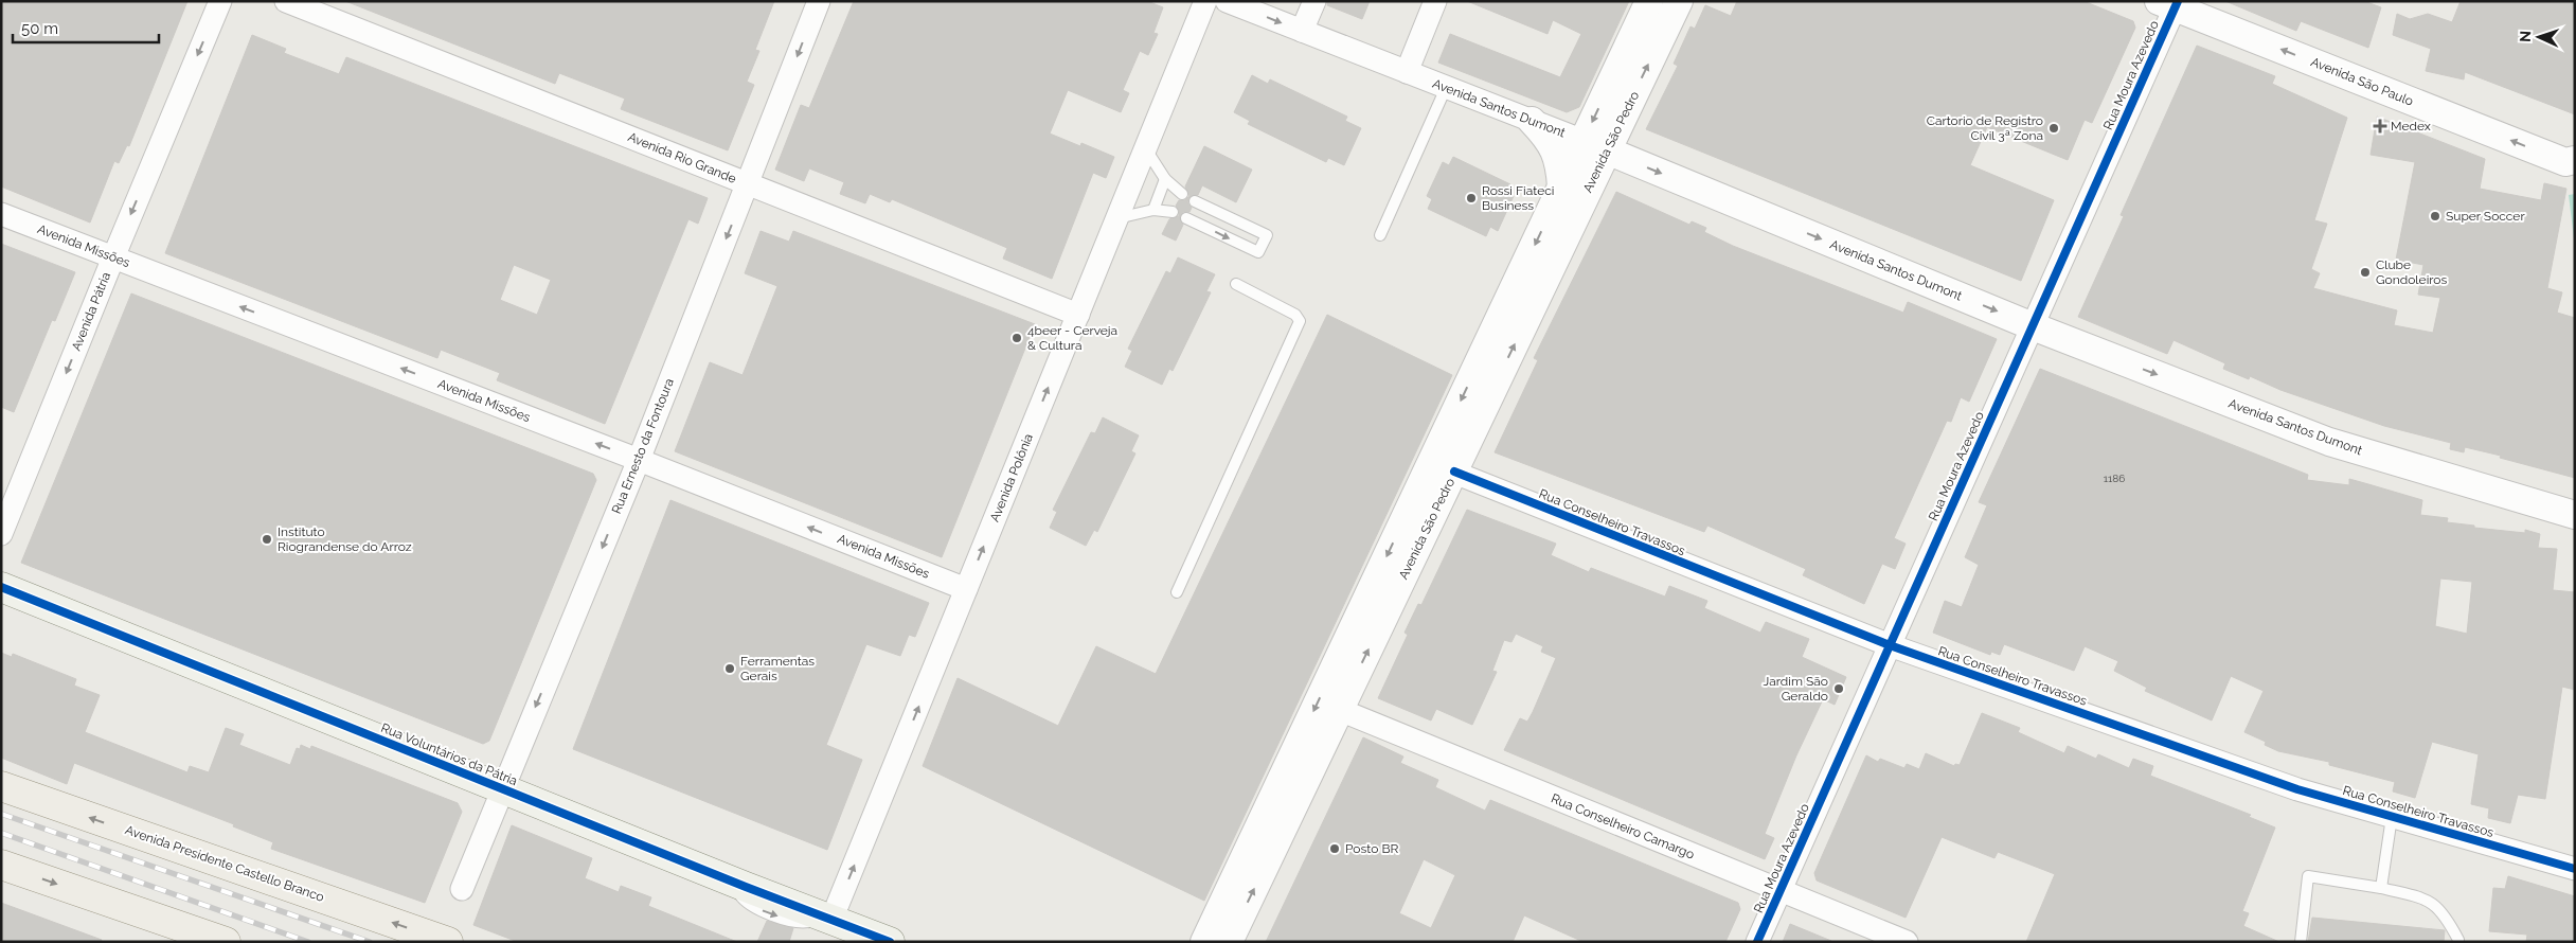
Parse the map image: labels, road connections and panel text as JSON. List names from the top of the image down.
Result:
{
  "streets": {
    "main road": ["Rua Voluntários da Pátria", "Avenida Presidente Castello Branco"],
    "street": [
      "Rua Moura Azevedo",
      "Avenida São Paulo",
      "Avenida Santos Dumont",
      "Avenida São Pedro",
      "Avenida Rio Grande",
      "Avenida Missões",
      "Avenida Pátria",
      "Rua Ernesto da Fontoura",
      "Avenida Polônia",
      "Rua Conselheiro Travassos",
      "Rua Conselheiro Camargo"
    ]
  },
  "crossings": [
    ["Rua Moura Azevedo", "Avenida São Paulo"],
    ["Rua Moura Azevedo", "Avenida Santos Dumont"],
    ["Rua Moura Azevedo", "Rua Conselheiro Travassos"],
    ["Rua Moura Azevedo", "Rua Conselheiro Camargo"],
    ["Avenida Santos Dumont", "Avenida São Pedro"],
    ["Avenida São Pedro", "Rua Conselheiro Travassos"],
    ["Avenida São Pedro", "Rua Conselheiro Camargo"],
    ["Avenida Rio Grande", "Rua Ernesto da Fontoura"],
    ["Avenida Rio Grande", "Avenida Polônia"],
    ["Avenida Missões", "Avenida Pátria"],
    ["Avenida Missões", "Rua Ernesto da Fontoura"],
    ["Avenida Missões", "Avenida Polônia"],
    ["Rua Ernesto da Fontoura", "Rua Voluntários da Pátria"],
    ["Avenida Polônia", "Rua Voluntários da Pátria"]
  ],
  "one_way": [
    "Avenida São Paulo",
    "Avenida Santos Dumont",
    "Avenida Missões",
    "Avenida Pátria",
    "Rua Ernesto da Fontoura",
    "Avenida Polônia"
  ],
  "places": {
    "health": ["Medex"],
    "other": [
      "Cartorio de Registro Civil 3ª Zona",
      "Rossi Fiateci Business",
      "Super Soccer",
      "Clube Gondoleiros",
      "4beer - Cerveja & Cultura",
      "Instituto Riograndense do Arroz",
      "Ferramentas Gerais",
      "Jardim São Geraldo",
      "Posto BR"
    ]
  },
  "house_numbers": ["1186"],
  "scale_bar": "50 m",
  "north": "left"
}
